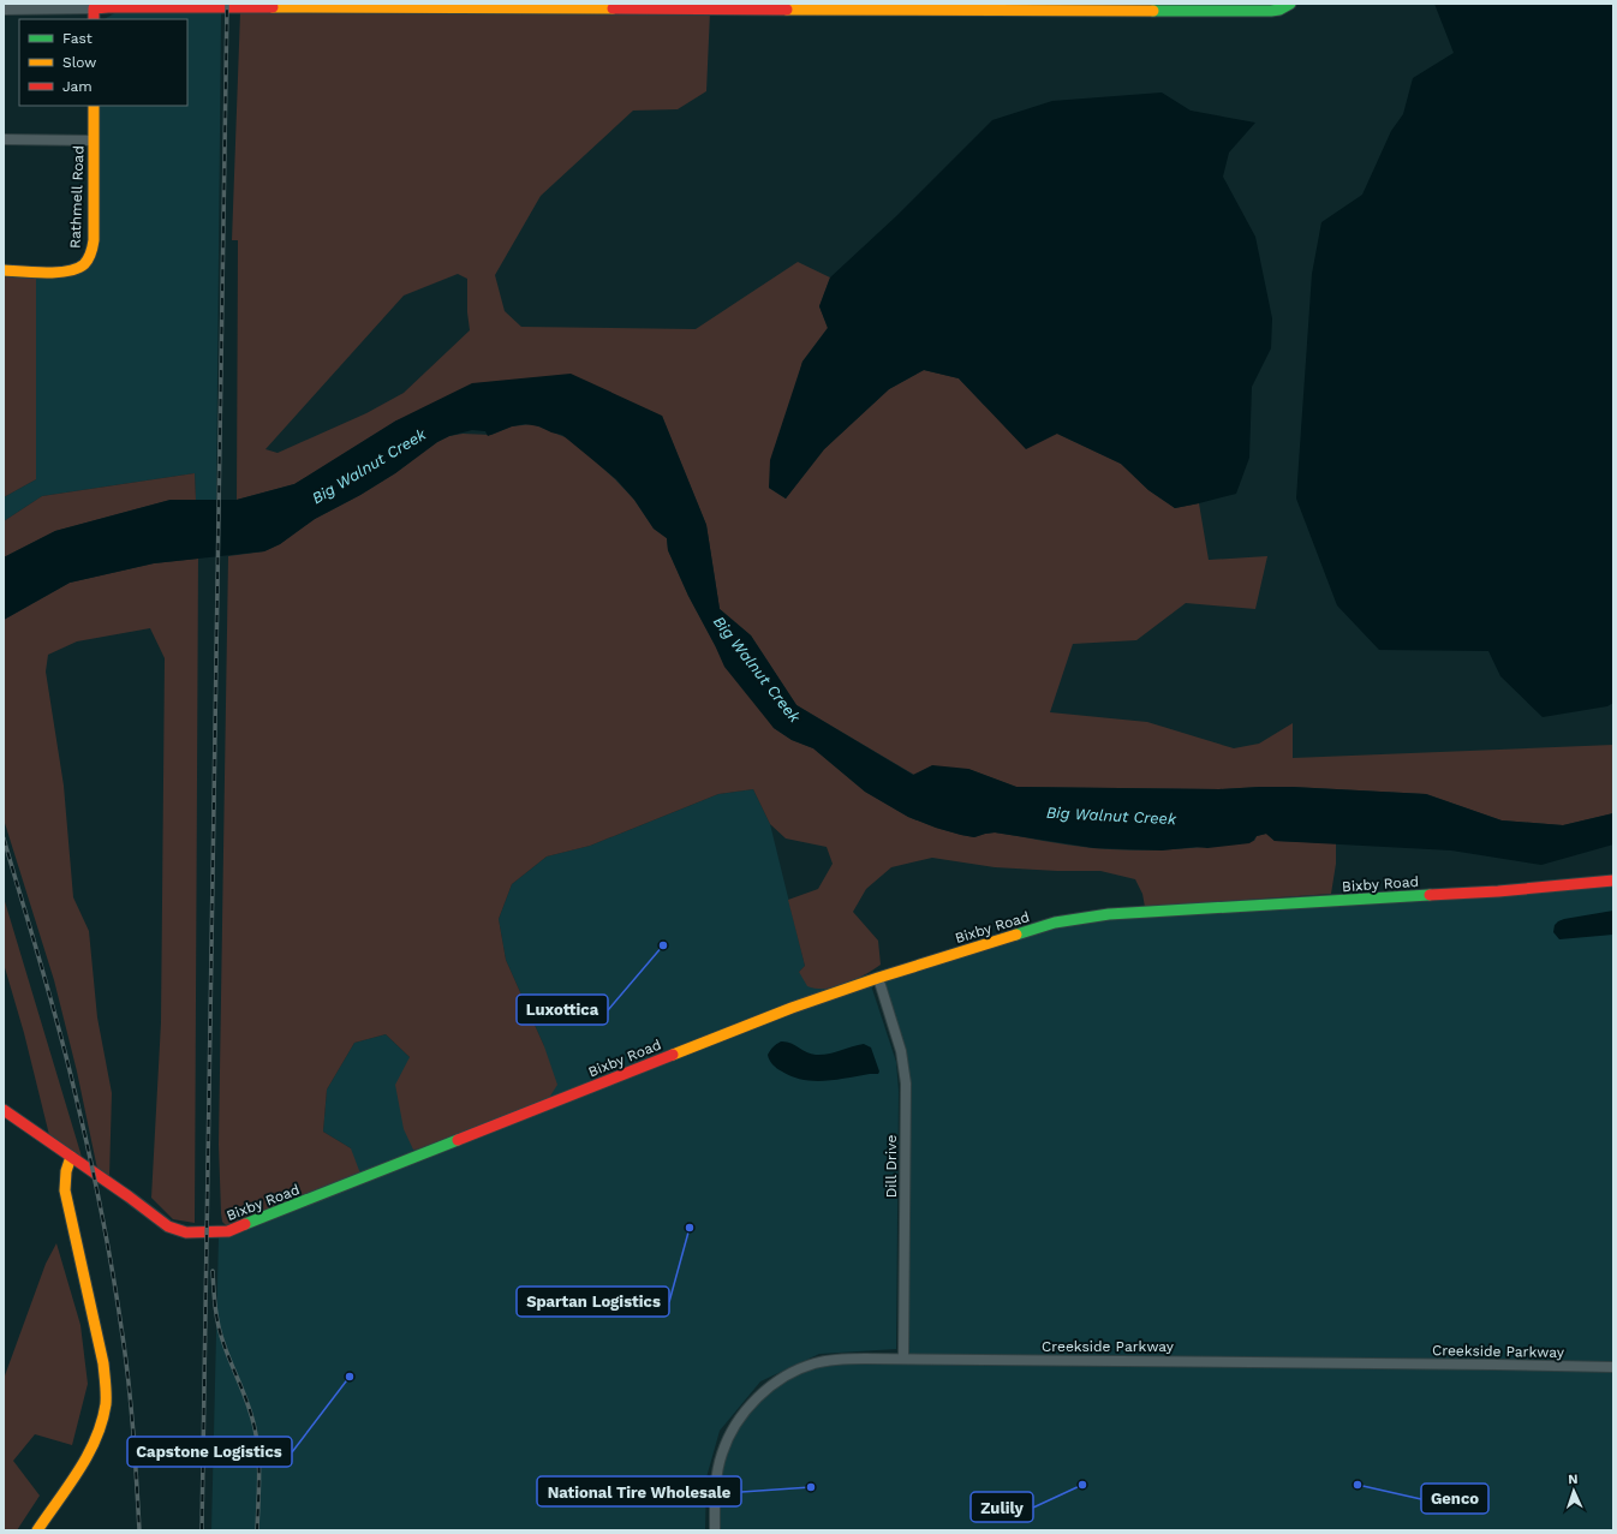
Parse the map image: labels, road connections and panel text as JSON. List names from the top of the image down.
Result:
{
  "streets": {
    "street": [
      "Rathmell Road",
      "Bixby Road",
      "Dill Drive",
      "Creekside Parkway"
    ]
  },
  "crossings": [
    ["Bixby Road", "Dill Drive"],
    ["Dill Drive", "Creekside Parkway"]
  ],
  "water": ["Big Walnut Creek"],
  "places": [
    "Luxottica",
    "Spartan Logistics",
    "Capstone Logistics",
    "Zulily",
    "Genco",
    "National Tire Wholesale"
  ],
  "legend": ["Fast", "Slow", "Jam"],
  "north": "top"
}
